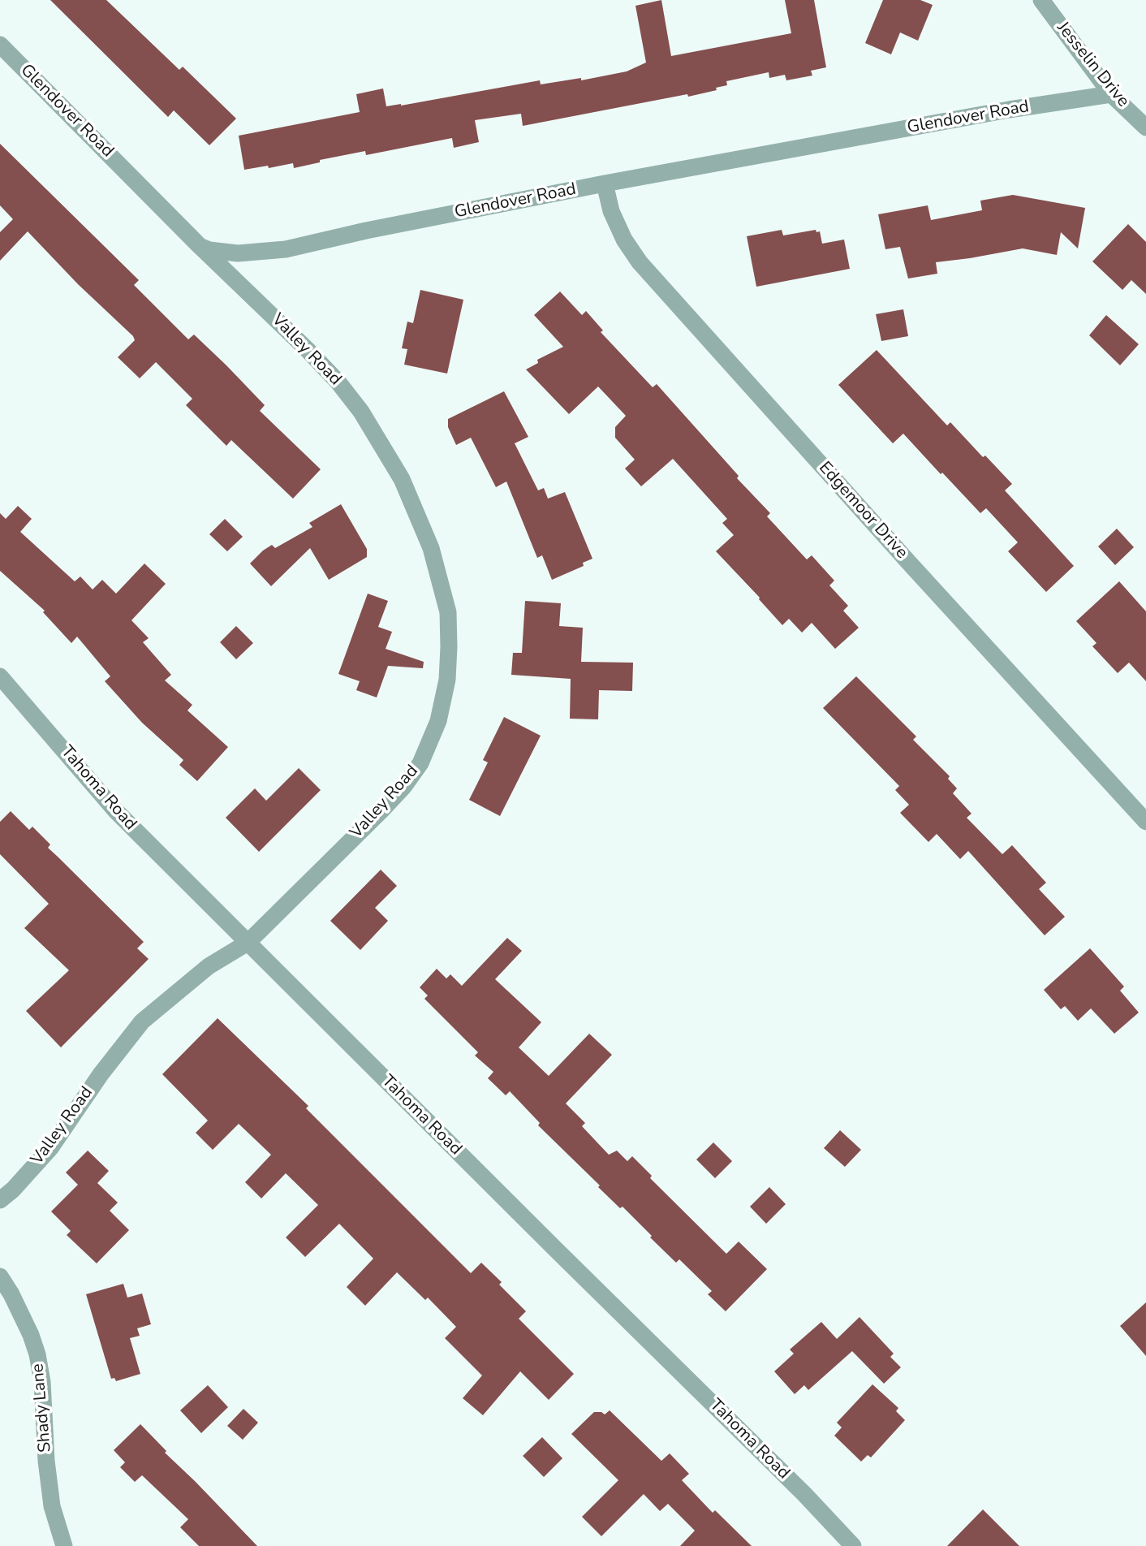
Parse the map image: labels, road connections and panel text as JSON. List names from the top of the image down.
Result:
{
  "streets": {
    "street": [
      "Jesselin Drive",
      "Glendover Road",
      "Valley Road",
      "Edgemoor Drive",
      "Tahoma Road",
      "Shady Lane"
    ]
  },
  "crossings": [
    ["Jesselin Drive", "Glendover Road"],
    ["Glendover Road", "Valley Road"],
    ["Glendover Road", "Edgemoor Drive"],
    ["Valley Road", "Tahoma Road"]
  ]
}
